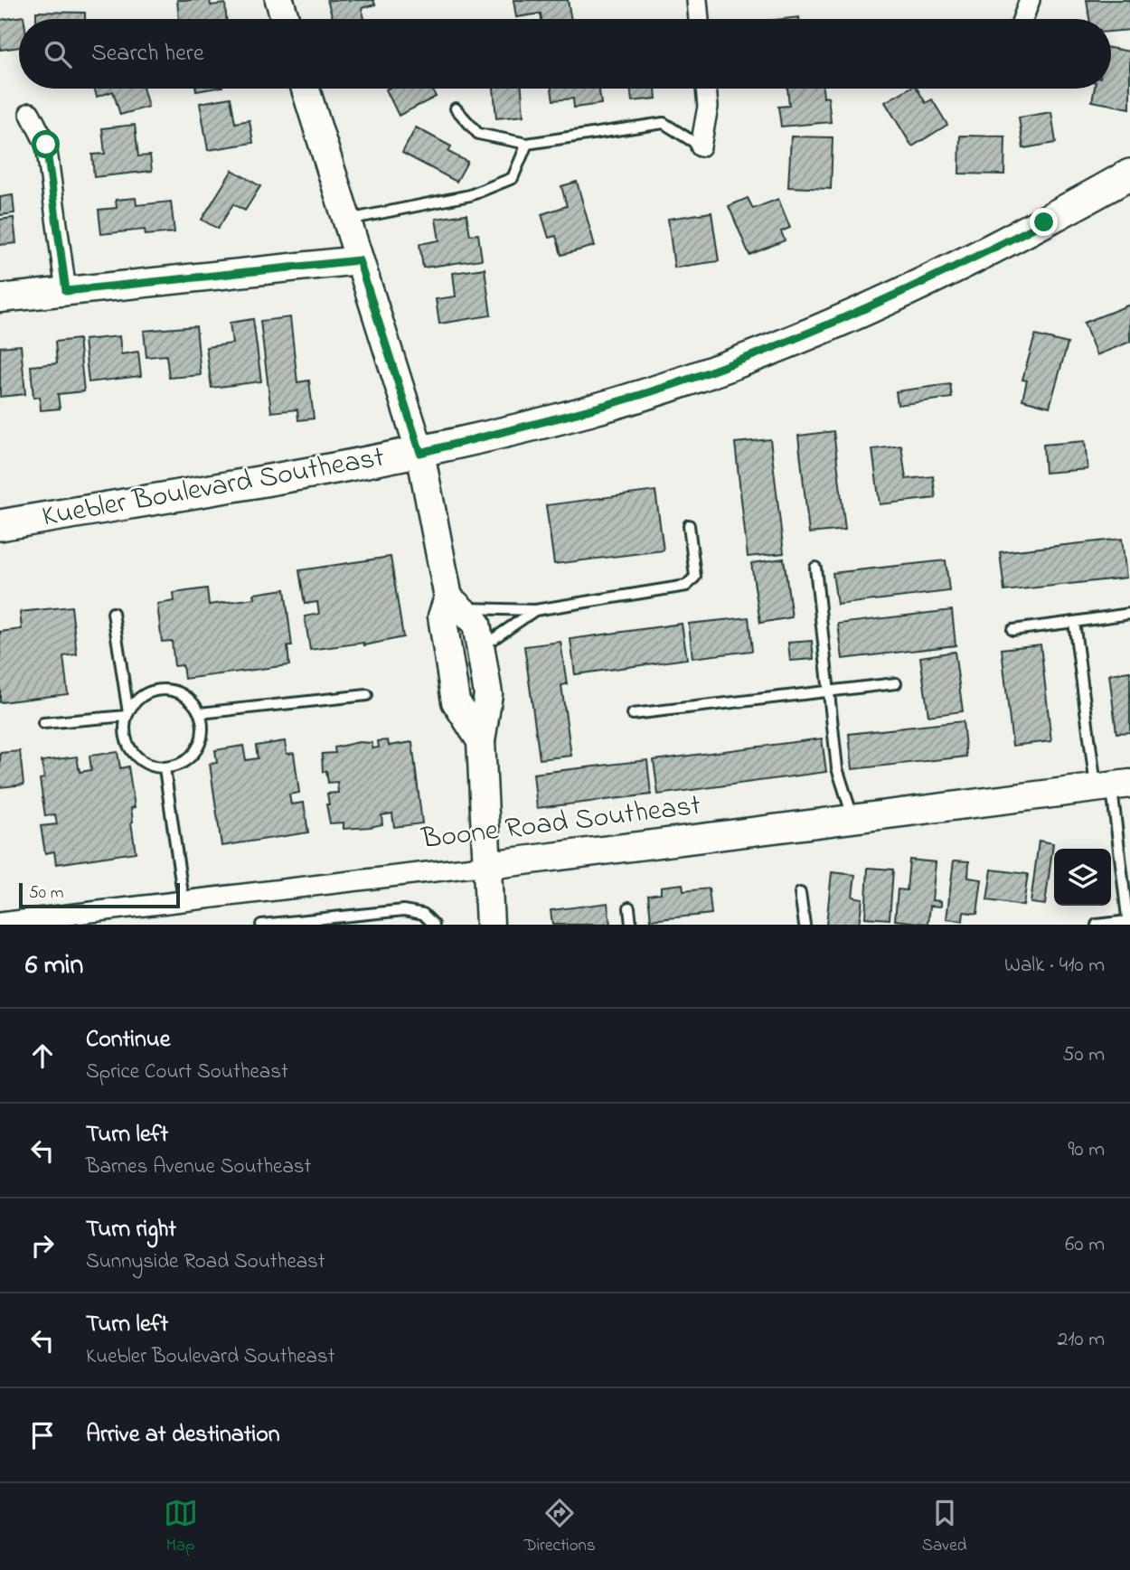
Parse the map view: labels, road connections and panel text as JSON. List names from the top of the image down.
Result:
{
  "streets": {
    "main road": ["Kuebler Boulevard Southeast", "Boone Road Southeast"]
  },
  "scale_bar": "50 m",
  "page": {
    "search": "Search here",
    "scale": "50 m",
    "heading": ["6 min", "Walk · 410 m"],
    "list": [
      ["Continue", "Sprice Court Southeast", "50 m"],
      ["Turn left", "Barnes Avenue Southeast", "90 m"],
      ["Turn right", "Sunnyside Road Southeast", "60 m"],
      ["Turn left", "Kuebler Boulevard Southeast", "210 m"],
      "Arrive at destination"
    ],
    "nav": ["Map", "Directions", "Saved"]
  }
}
